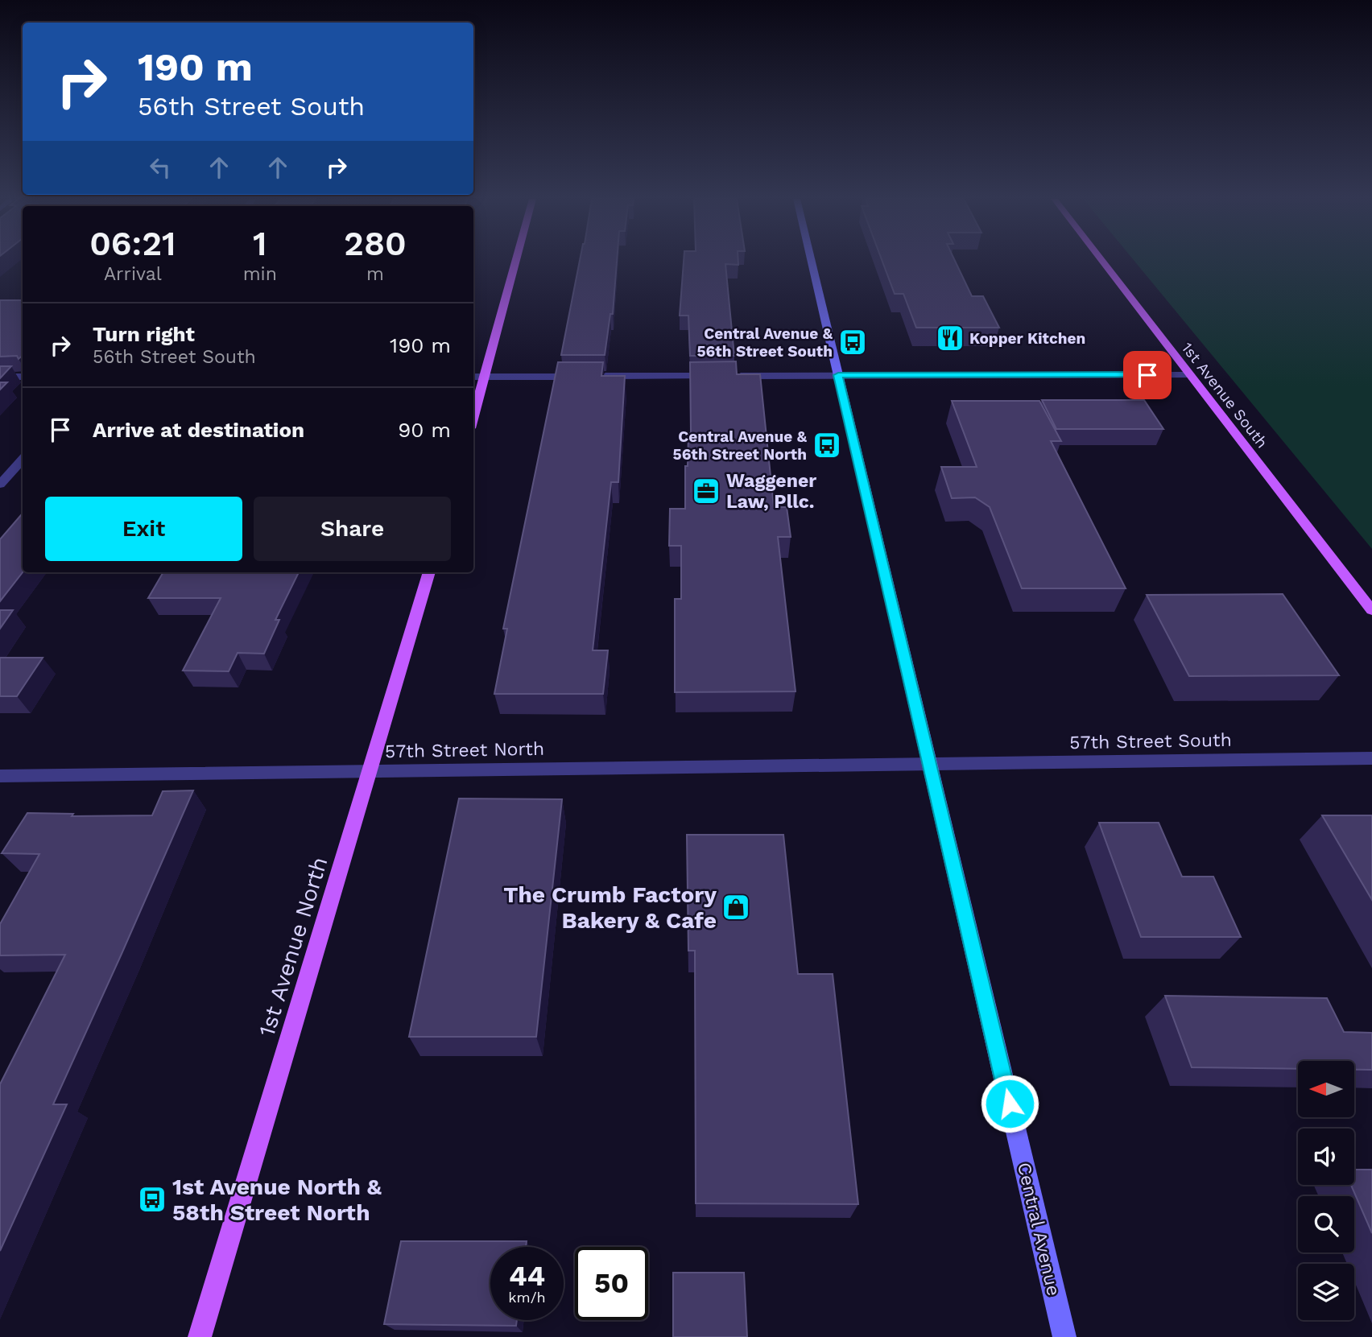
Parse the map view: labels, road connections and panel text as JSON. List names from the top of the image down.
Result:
{
  "streets": {
    "main road": ["1st Avenue South", "1st Avenue North", "Central Avenue"],
    "street": ["57th Street South", "57th Street North"]
  },
  "crossings": [
    ["57th Street South", "57th Street North"],
    ["57th Street South", "Central Avenue"],
    ["57th Street North", "1st Avenue North"],
    ["57th Street North", "Central Avenue"]
  ],
  "places": {
    "restaurant": ["Kopper Kitchen"],
    "bus stop": ["Central Avenue & 56th Street South", "Central Avenue & 56th Street North", "1st Avenue North & 58th Street North"],
    "office": ["Waggener Law, Pllc."],
    "shop": ["The Crumb Factory Bakery & Cafe"]
  },
  "north": "left",
  "page": {
    "turn": ["190 m", "56th Street South"],
    "eta": [
      "06:21",
      "Arrival",
      "1",
      "min",
      "280",
      "m"
    ],
    "list": [
      {
        "name": "Turn right",
        "note": "56th Street South",
        "value": "190 m"
      },
      {
        "name": "Arrive at destination",
        "value": "90 m"
      }
    ],
    "buttons": ["Exit", "Share"],
    "speed": "44 km/h",
    "limit": "50"
  }
}
